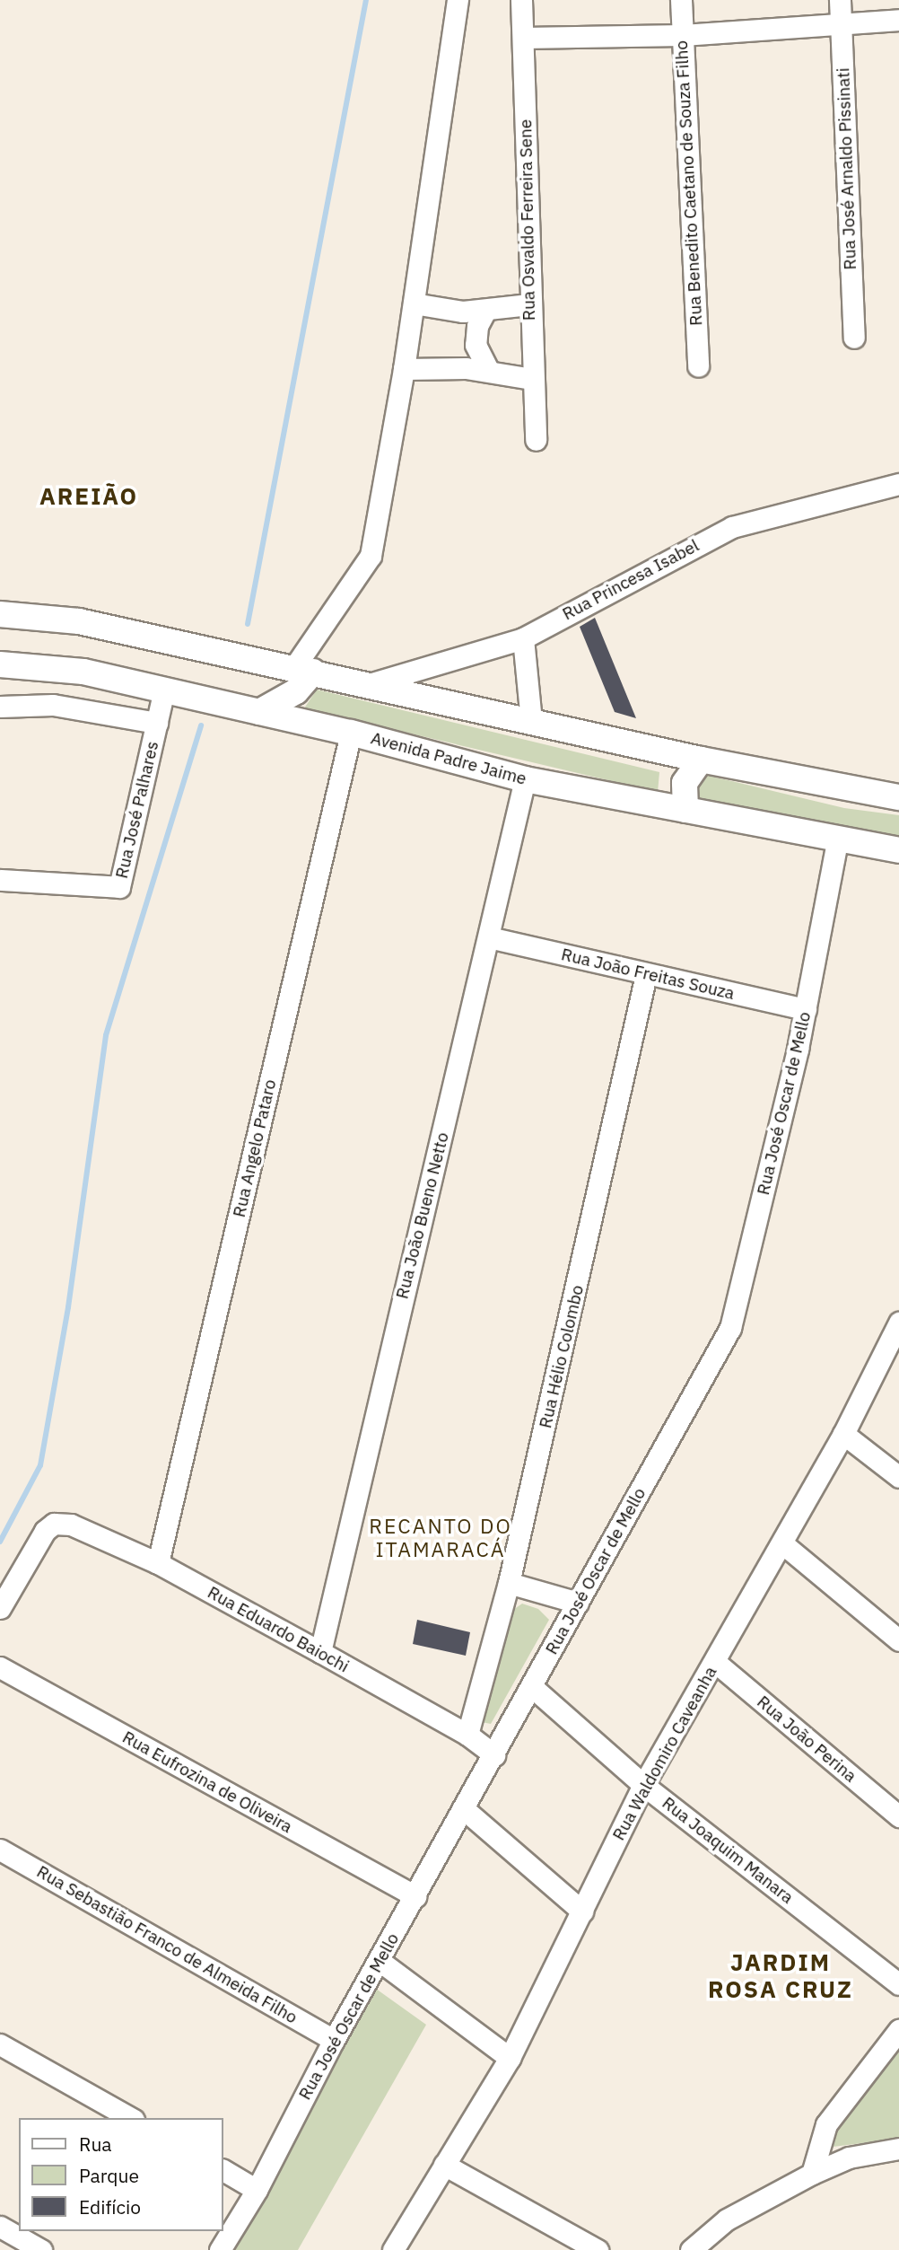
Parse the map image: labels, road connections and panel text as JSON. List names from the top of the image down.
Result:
{
  "streets": {
    "main road": ["Avenida Padre Jaime"],
    "street": [
      "Rua José Arnaldo Pissinati",
      "Rua Benedito Caetano de Souza Filho",
      "Rua Osvaldo Ferreira Sene",
      "Rua Princesa Isabel",
      "Rua José Palhares",
      "Rua João Freitas Souza",
      "Rua José Oscar de Mello",
      "Rua Angelo Pataro",
      "Rua João Bueno Netto",
      "Rua Hélio Colombo",
      "Rua Eduardo Baiochi",
      "Rua João Perina",
      "Rua Waldomiro Caveanha",
      "Rua Eufrozina de Oliveira",
      "Rua Joaquim Manara",
      "Rua Sebastião Franco de Almeida Filho"
    ]
  },
  "crossings": [
    ["Avenida Padre Jaime", "Rua José Palhares"],
    ["Avenida Padre Jaime", "Rua José Oscar de Mello"],
    ["Avenida Padre Jaime", "Rua Angelo Pataro"],
    ["Avenida Padre Jaime", "Rua João Bueno Netto"],
    ["Rua João Freitas Souza", "Rua José Oscar de Mello"],
    ["Rua João Freitas Souza", "Rua João Bueno Netto"],
    ["Rua João Freitas Souza", "Rua Hélio Colombo"],
    ["Rua José Oscar de Mello", "Rua Eduardo Baiochi"],
    ["Rua José Oscar de Mello", "Rua Eufrozina de Oliveira"],
    ["Rua José Oscar de Mello", "Rua Joaquim Manara"],
    ["Rua José Oscar de Mello", "Rua Sebastião Franco de Almeida Filho"],
    ["Rua Angelo Pataro", "Rua Eduardo Baiochi"],
    ["Rua João Bueno Netto", "Rua Eduardo Baiochi"],
    ["Rua Hélio Colombo", "Rua Eduardo Baiochi"],
    ["Rua João Perina", "Rua Waldomiro Caveanha"],
    ["Rua Waldomiro Caveanha", "Rua Joaquim Manara"]
  ],
  "districts": ["AREIÃO", "RECANTO DO ITAMARACÁ", "JARDIM ROSA CRUZ"],
  "legend": ["Rua", "Parque", "Edifício"]
}
